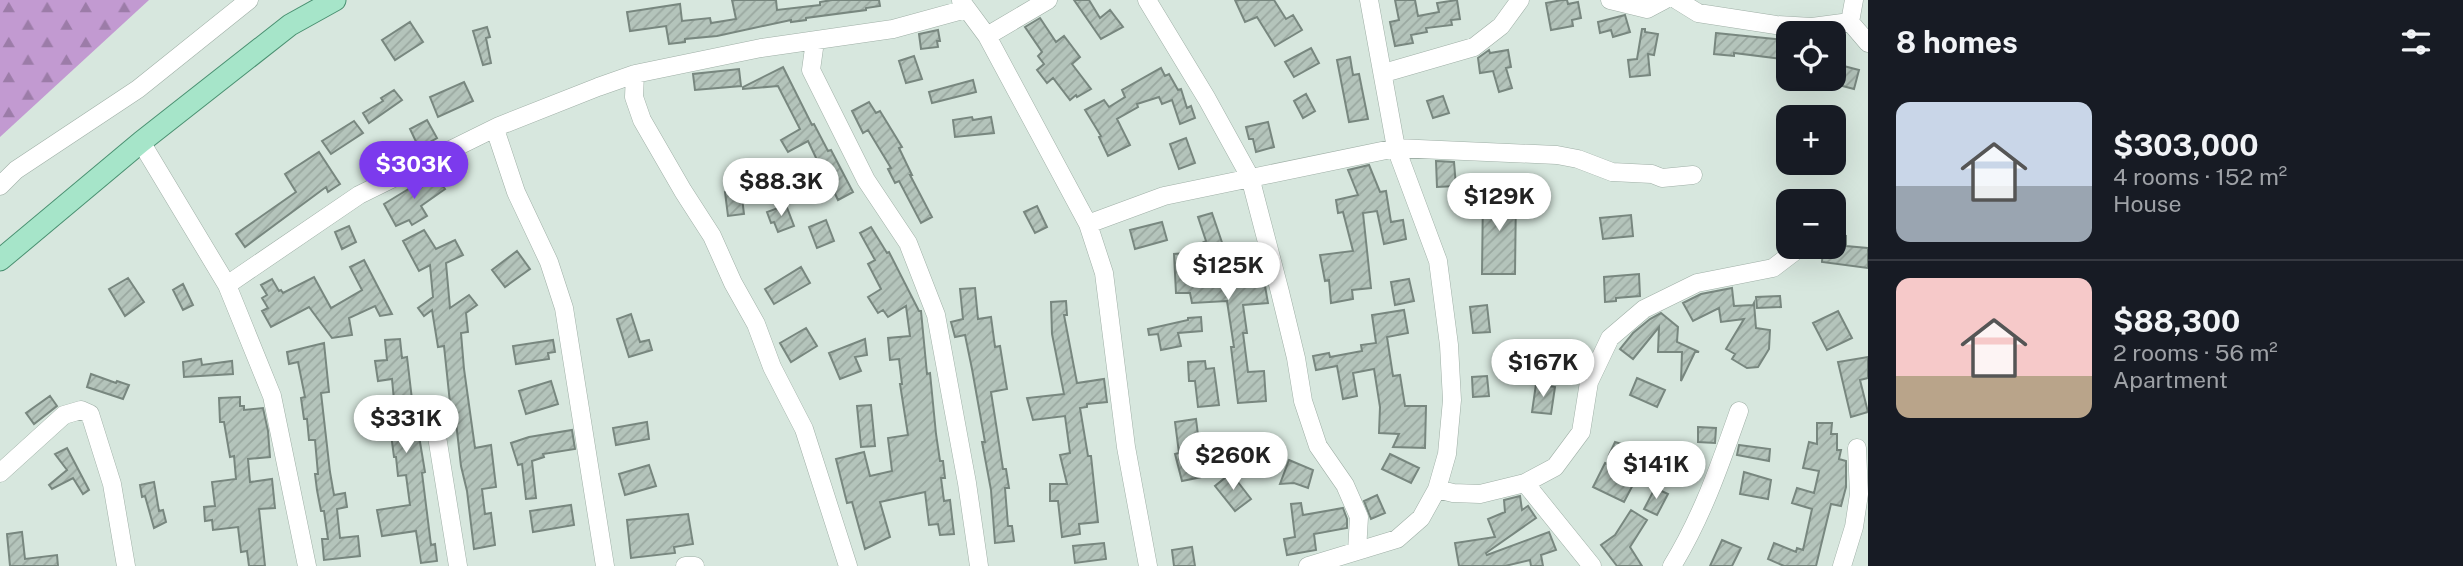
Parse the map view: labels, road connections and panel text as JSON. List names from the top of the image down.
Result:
{
  "page": {
    "heading": "8 homes",
    "map_buttons": ["+", "−"],
    "list": [
      {
        "name": "$303,000",
        "note": "4 rooms · 152 m² · House"
      },
      {
        "name": "$88,300",
        "note": "2 rooms · 56 m² · Apartment"
      }
    ],
    "price": [
      "$303K",
      "$88.3K",
      "$129K",
      "$125K",
      "$167K",
      "$331K",
      "$260K",
      "$141K"
    ]
  }
}
